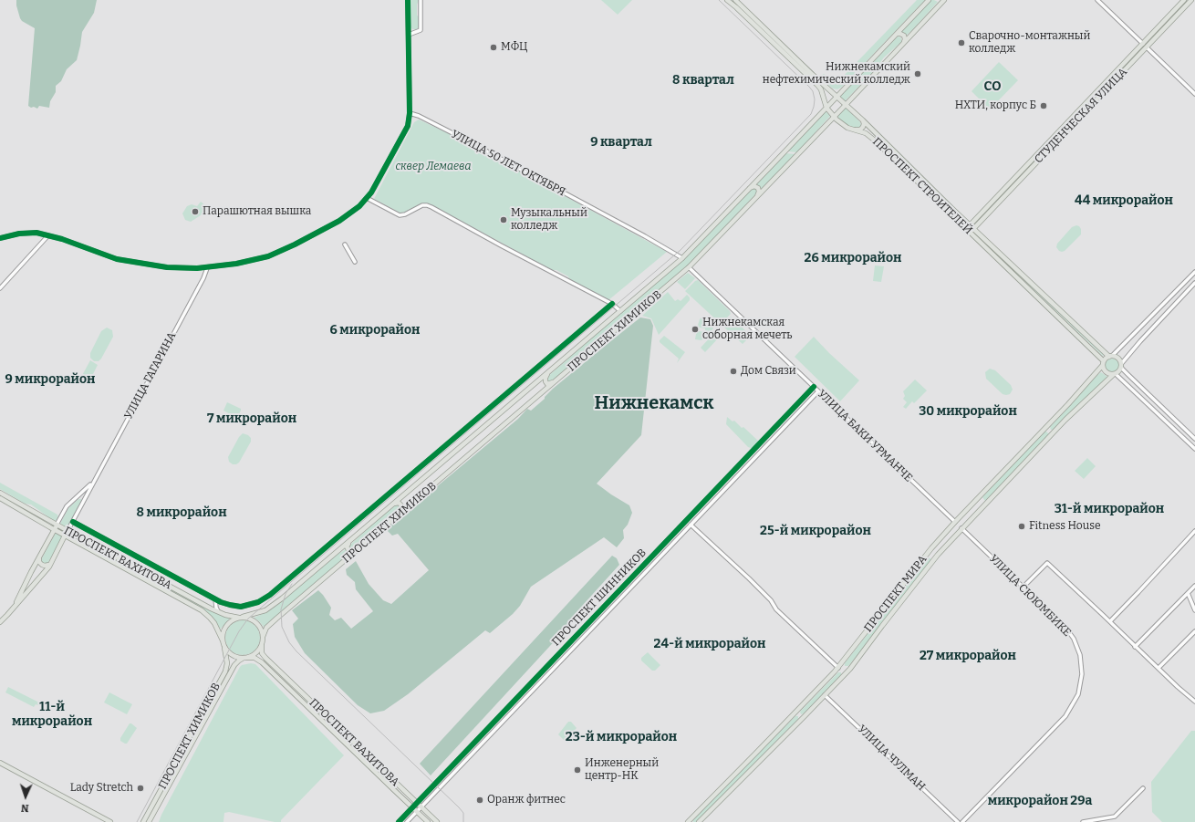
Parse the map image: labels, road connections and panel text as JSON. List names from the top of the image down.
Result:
{
  "streets": {
    "main road": [
      "СТУДЕНЧЕСКАЯ УЛИЦА",
      "ПРОСПЕКТ СТРОИТЕЛЕЙ",
      "ПРОСПЕКТ ХИМИКОВ",
      "УЛИЦА ГАГАРИНА",
      "УЛИЦА БАКИ УРМАНЧЕ",
      "ПРОСПЕКТ ВАХИТОВА",
      "ПРОСПЕКТ МИРА"
    ],
    "street": [
      "УЛИЦА 50 ЛЕТ ОКТЯБРЯ",
      "УЛИЦА СЮЮМБИКЕ",
      "ПРОСПЕКТ ШИННИКОВ",
      "УЛИЦА ЧУЛМАН"
    ]
  },
  "crossings": [
    ["СТУДЕНЧЕСКАЯ УЛИЦА", "ПРОСПЕКТ СТРОИТЕЛЕЙ"],
    ["УЛИЦА 50 ЛЕТ ОКТЯБРЯ", "ПРОСПЕКТ ХИМИКОВ"],
    ["ПРОСПЕКТ СТРОИТЕЛЕЙ", "ПРОСПЕКТ ХИМИКОВ"],
    ["ПРОСПЕКТ СТРОИТЕЛЕЙ", "ПРОСПЕКТ МИРА"],
    ["ПРОСПЕКТ ХИМИКОВ", "УЛИЦА БАКИ УРМАНЧЕ"],
    ["ПРОСПЕКТ ХИМИКОВ", "ПРОСПЕКТ ВАХИТОВА"],
    ["УЛИЦА ГАГАРИНА", "ПРОСПЕКТ ВАХИТОВА"],
    ["УЛИЦА БАКИ УРМАНЧЕ", "ПРОСПЕКТ МИРА"],
    ["УЛИЦА БАКИ УРМАНЧЕ", "УЛИЦА СЮЮМБИКЕ"],
    ["УЛИЦА БАКИ УРМАНЧЕ", "ПРОСПЕКТ ШИННИКОВ"],
    ["ПРОСПЕКТ ВАХИТОВА", "ПРОСПЕКТ ШИННИКОВ"],
    ["ПРОСПЕКТ МИРА", "УЛИЦА СЮЮМБИКЕ"],
    ["ПРОСПЕКТ МИРА", "УЛИЦА ЧУЛМАН"]
  ],
  "districts": [
    "8 квартал",
    "СО",
    "9 квартал",
    "44 микрорайон",
    "26 микрорайон",
    "6 микрорайон",
    "9 микрорайон",
    "Нижнекамск",
    "30 микрорайон",
    "7 микрорайон",
    "31-й микрорайон",
    "8 микрорайон",
    "25-й микрорайон",
    "24-й микрорайон",
    "27 микрорайон",
    "11-й микрорайон",
    "23-й микрорайон",
    "микрорайон 29а"
  ],
  "parks": ["сквер Лемаева"],
  "places": [
    "Сварочно-монтажный колледж",
    "МФЦ",
    "Нижнекамский нефтехимический колледж",
    "НХТИ, корпус Б",
    "Парашютная вышка",
    "Музыкальный колледж",
    "Нижнекамская соборная мечеть",
    "Дом Связи",
    "Fitness House",
    "Инженерный центр-НК",
    "Lady Stretch",
    "Оранж фитнес"
  ],
  "north": "bottom"
}
